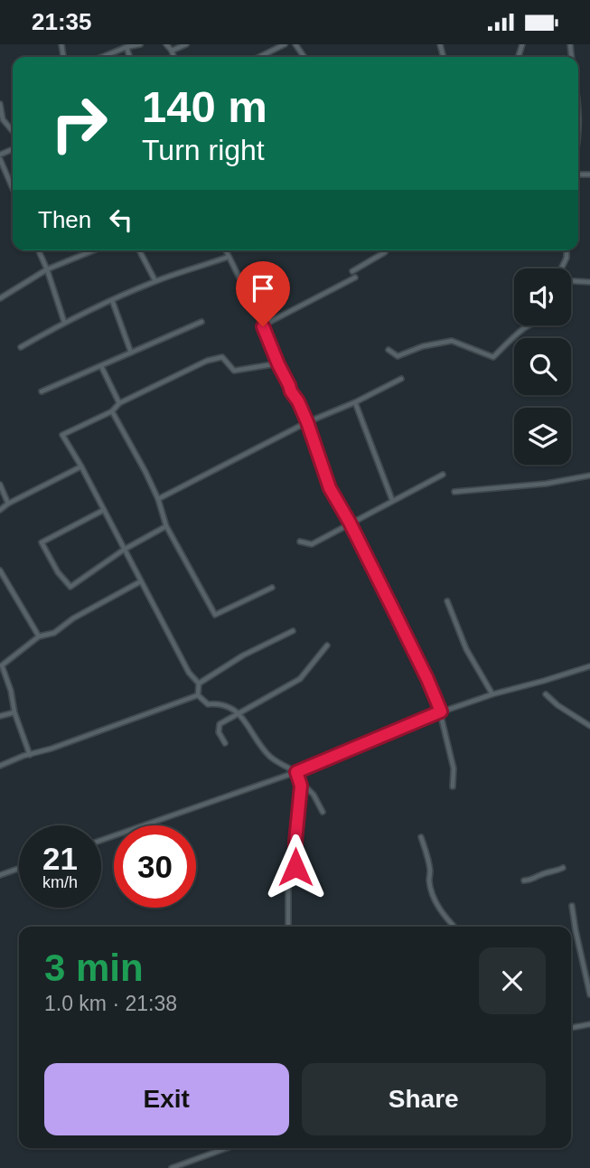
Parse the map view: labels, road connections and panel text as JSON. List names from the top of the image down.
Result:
{
  "page": {
    "status": "21:35",
    "turn": ["140 m", "Turn right"],
    "then": "Then",
    "speed": "21 km/h",
    "limit": "30",
    "heading": ["3 min", "1.0 km · 21:38"],
    "buttons": ["Exit", "Share"]
  }
}
